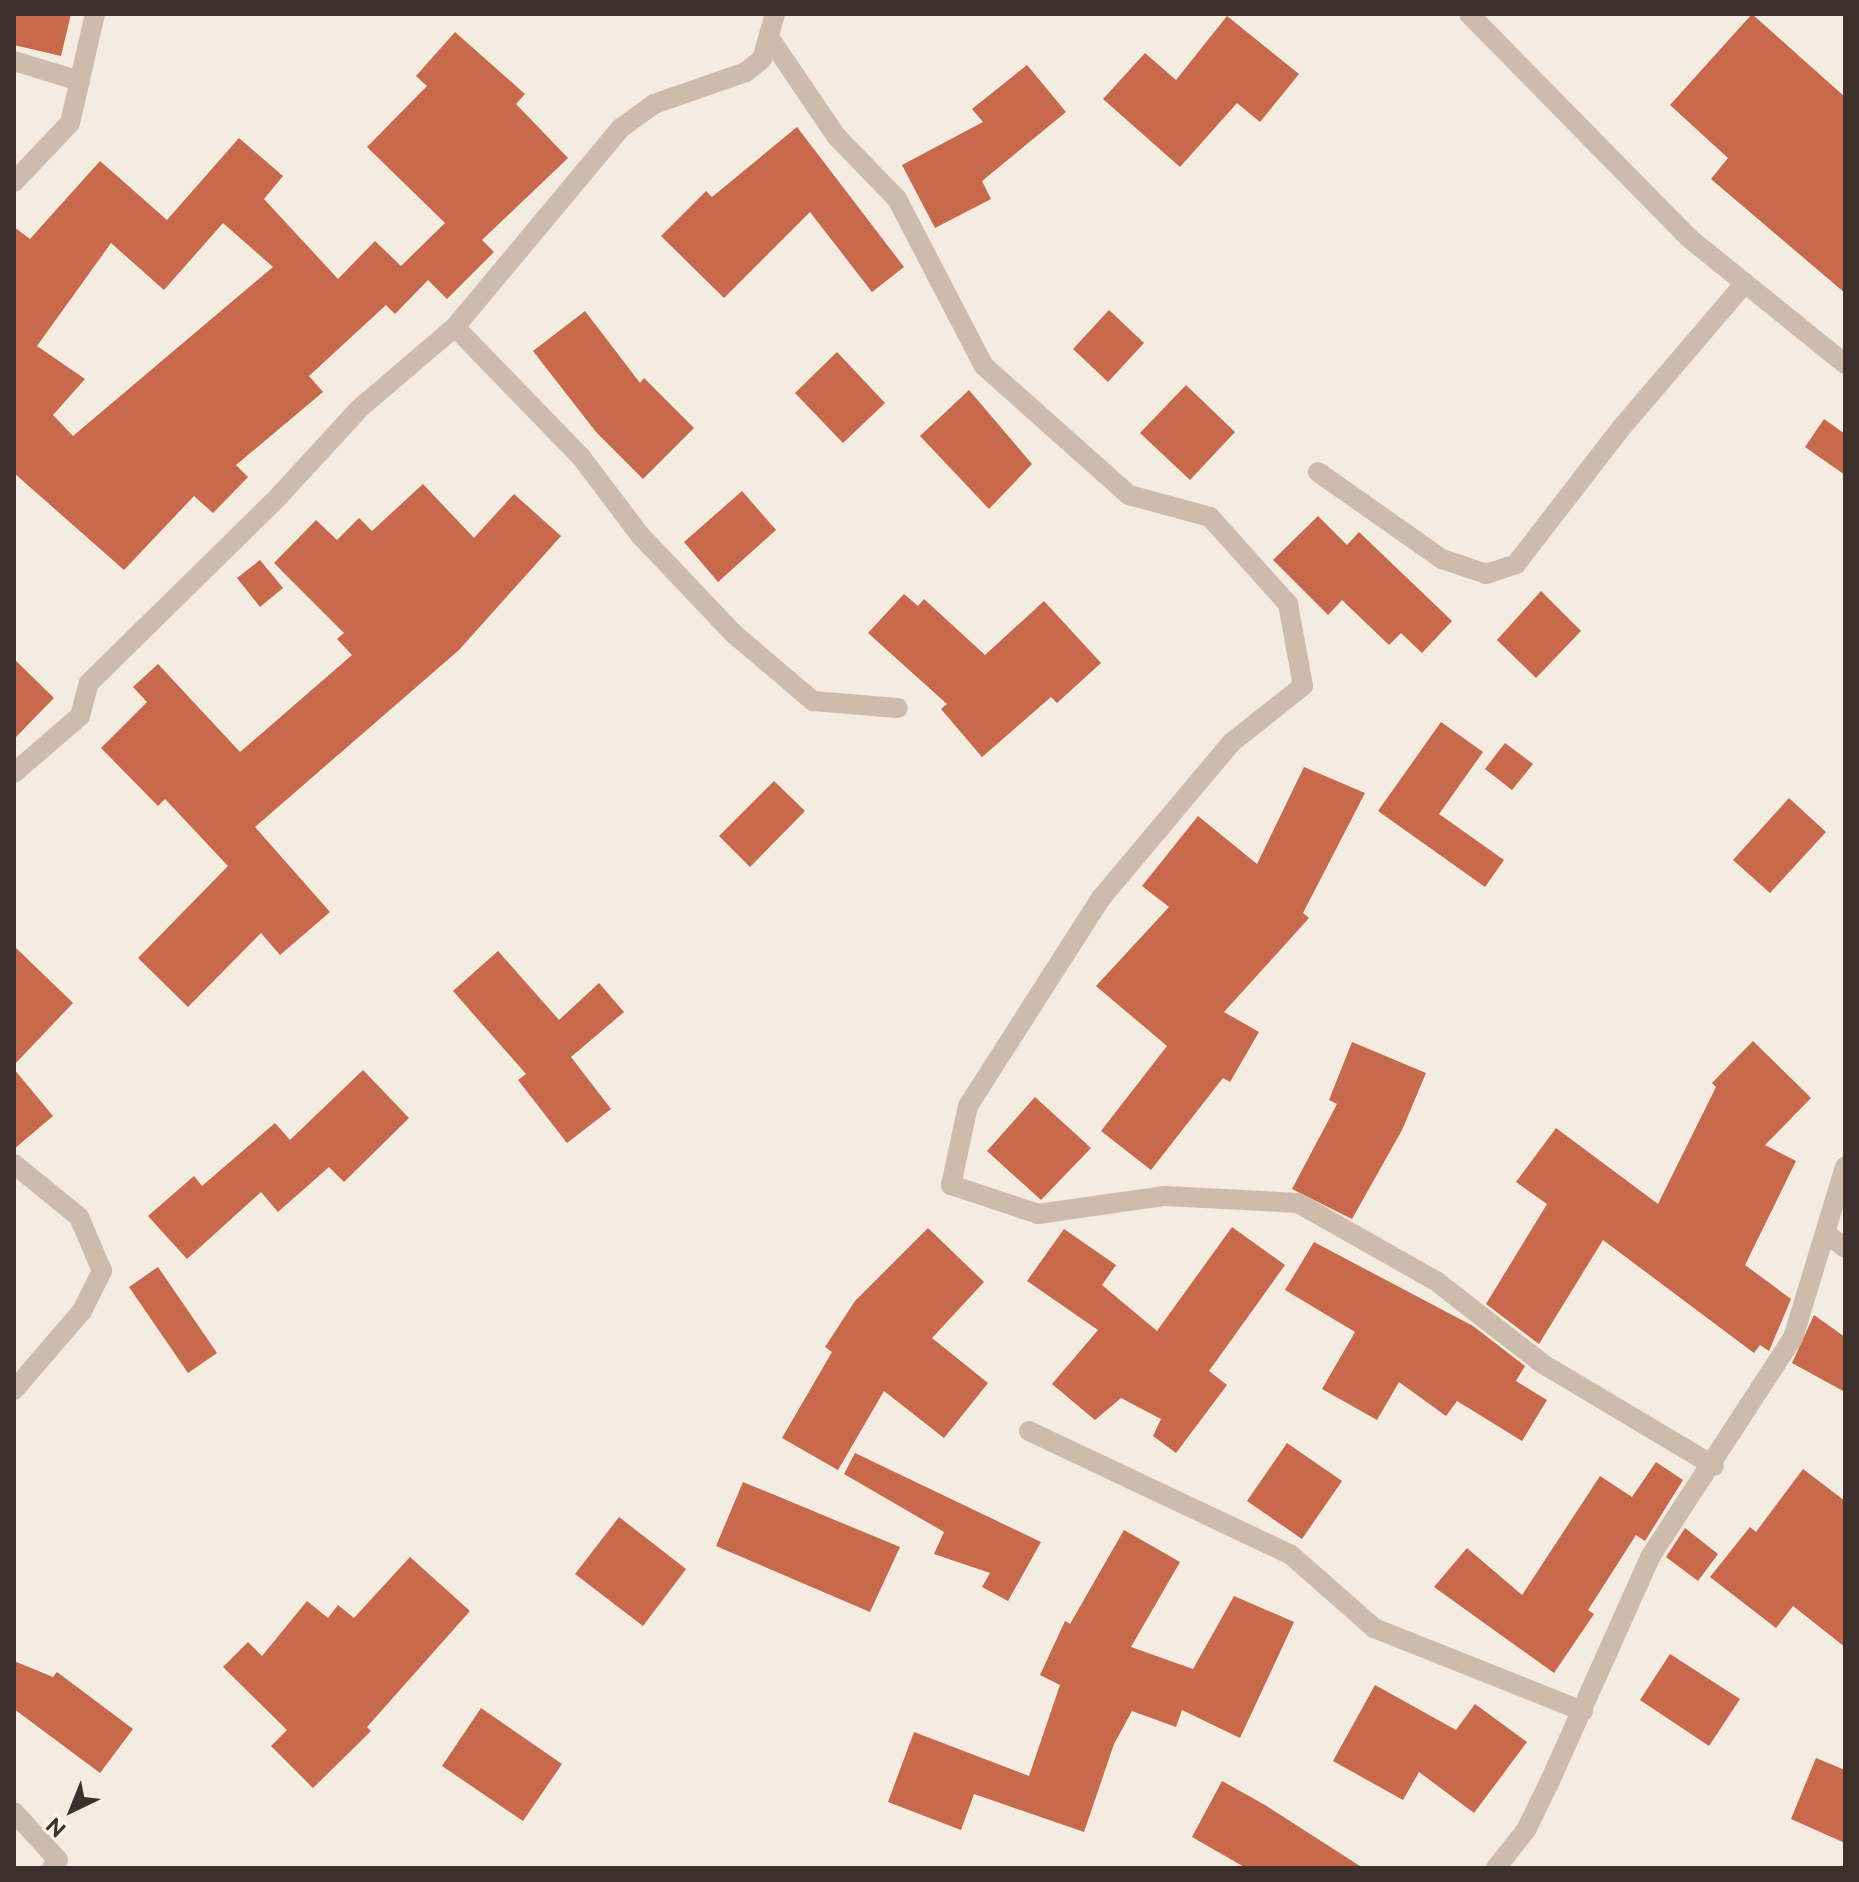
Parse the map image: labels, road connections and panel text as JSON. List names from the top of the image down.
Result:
{
  "north": "bottom left"
}
